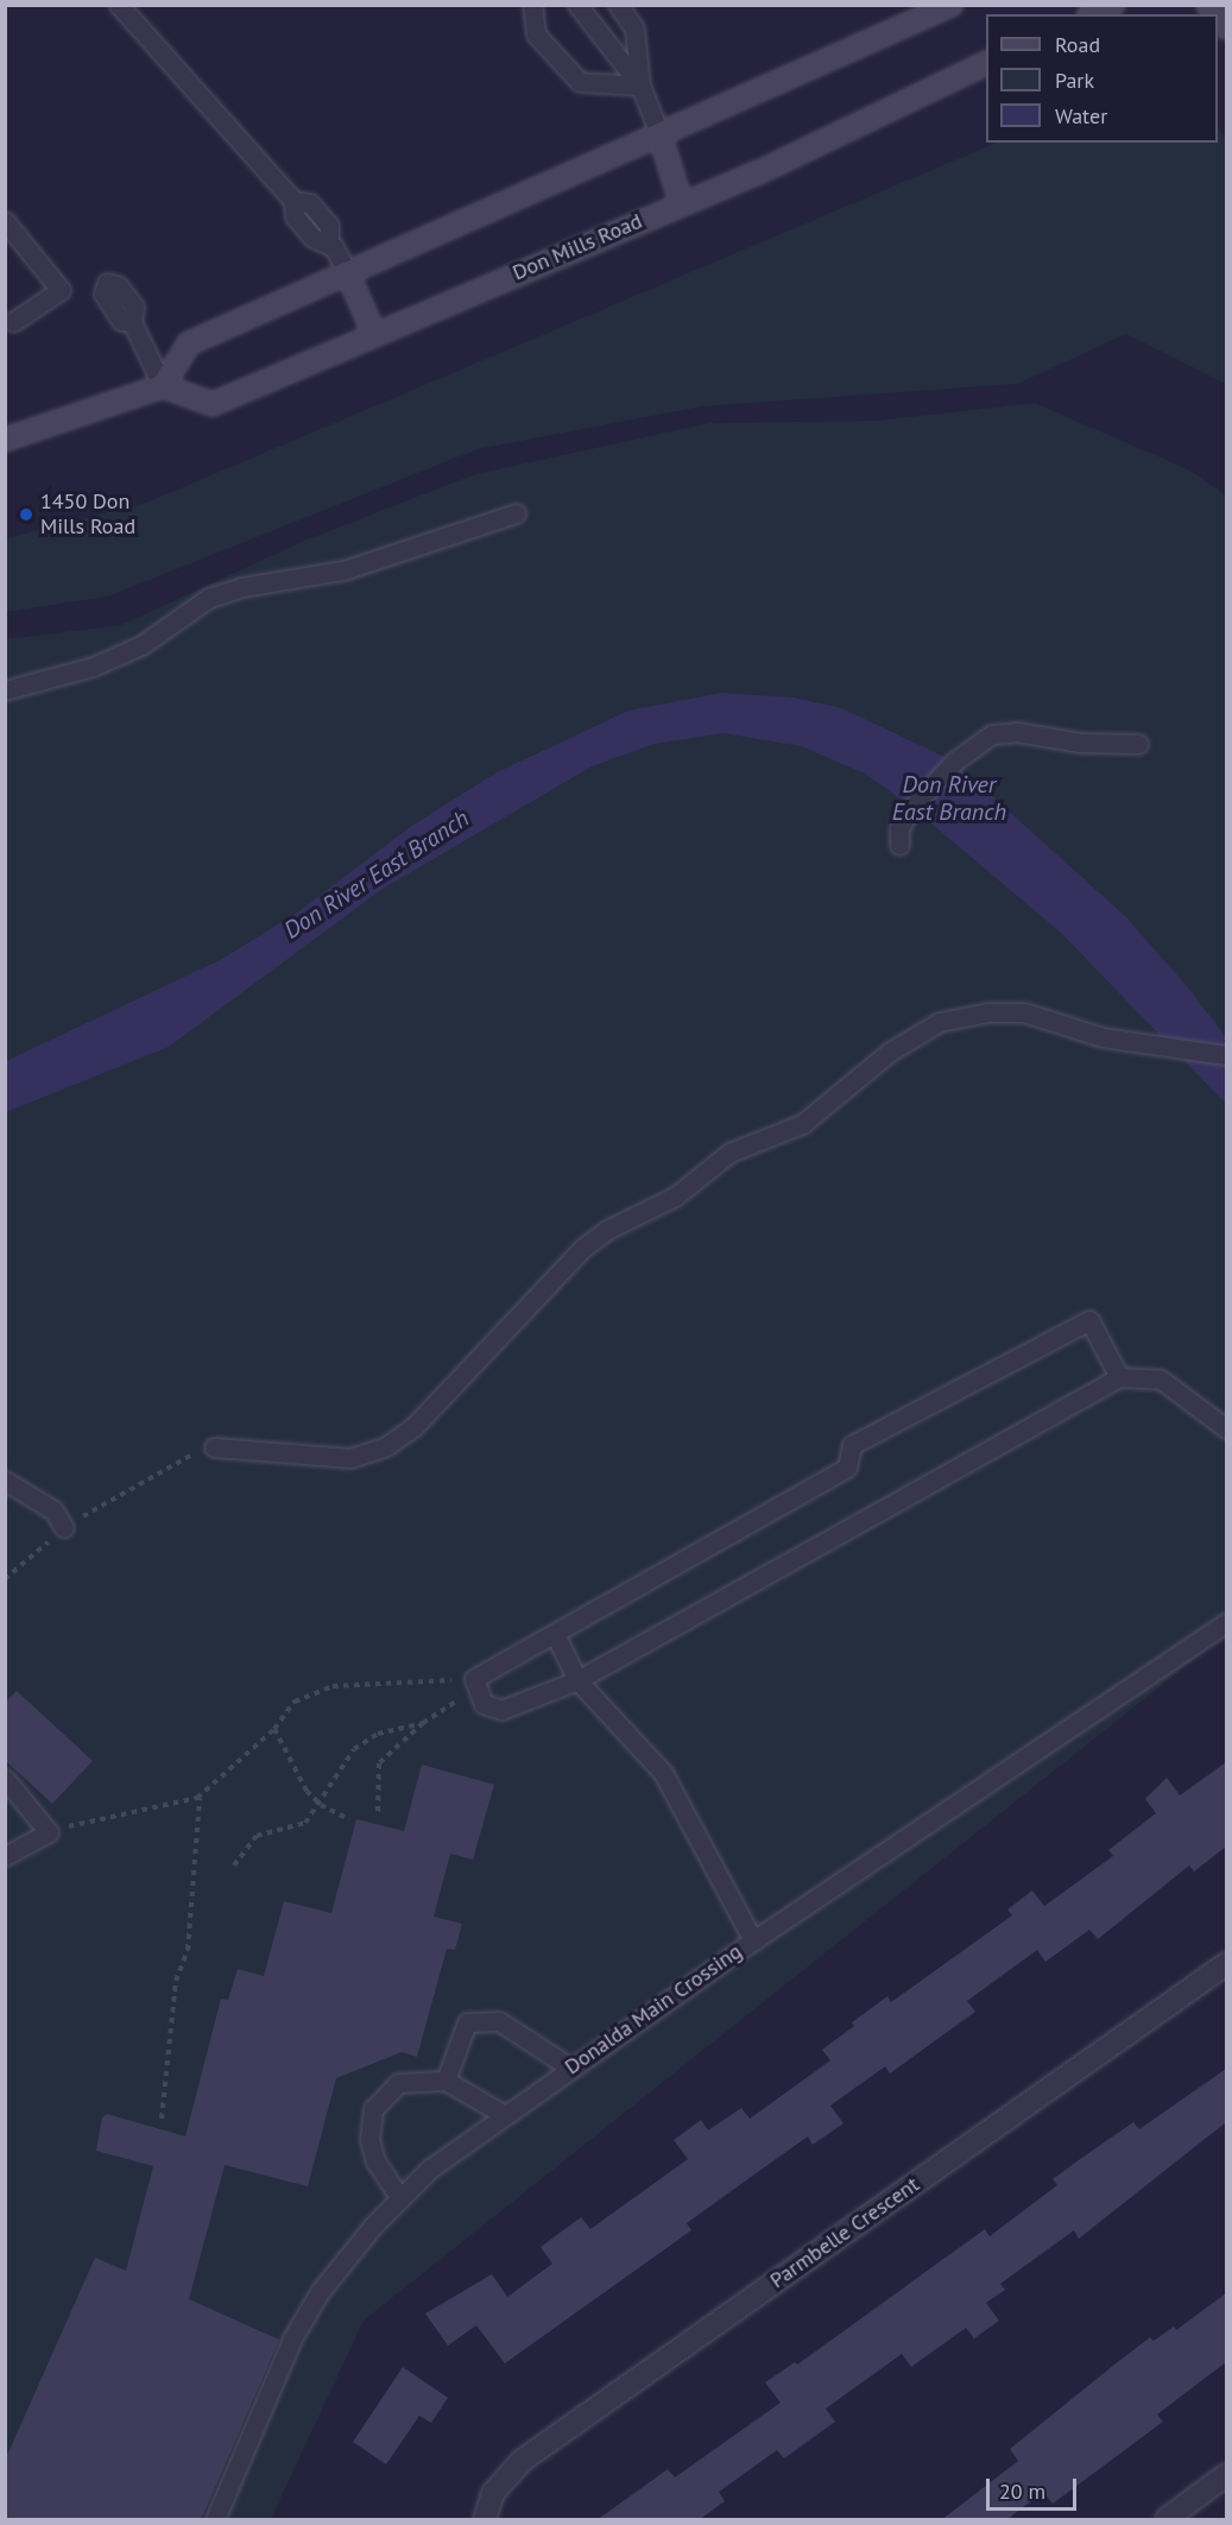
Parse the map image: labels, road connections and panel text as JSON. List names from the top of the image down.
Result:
{
  "streets": {
    "main road": ["Don Mills Road"],
    "street": ["Parmbelle Crescent"],
    "lane": ["Donalda Main Crossing"]
  },
  "water": ["Don River East Branch"],
  "places": ["1450 Don Mills Road"],
  "legend": ["Road", "Park", "Water"],
  "scale_bar": "20 m"
}
